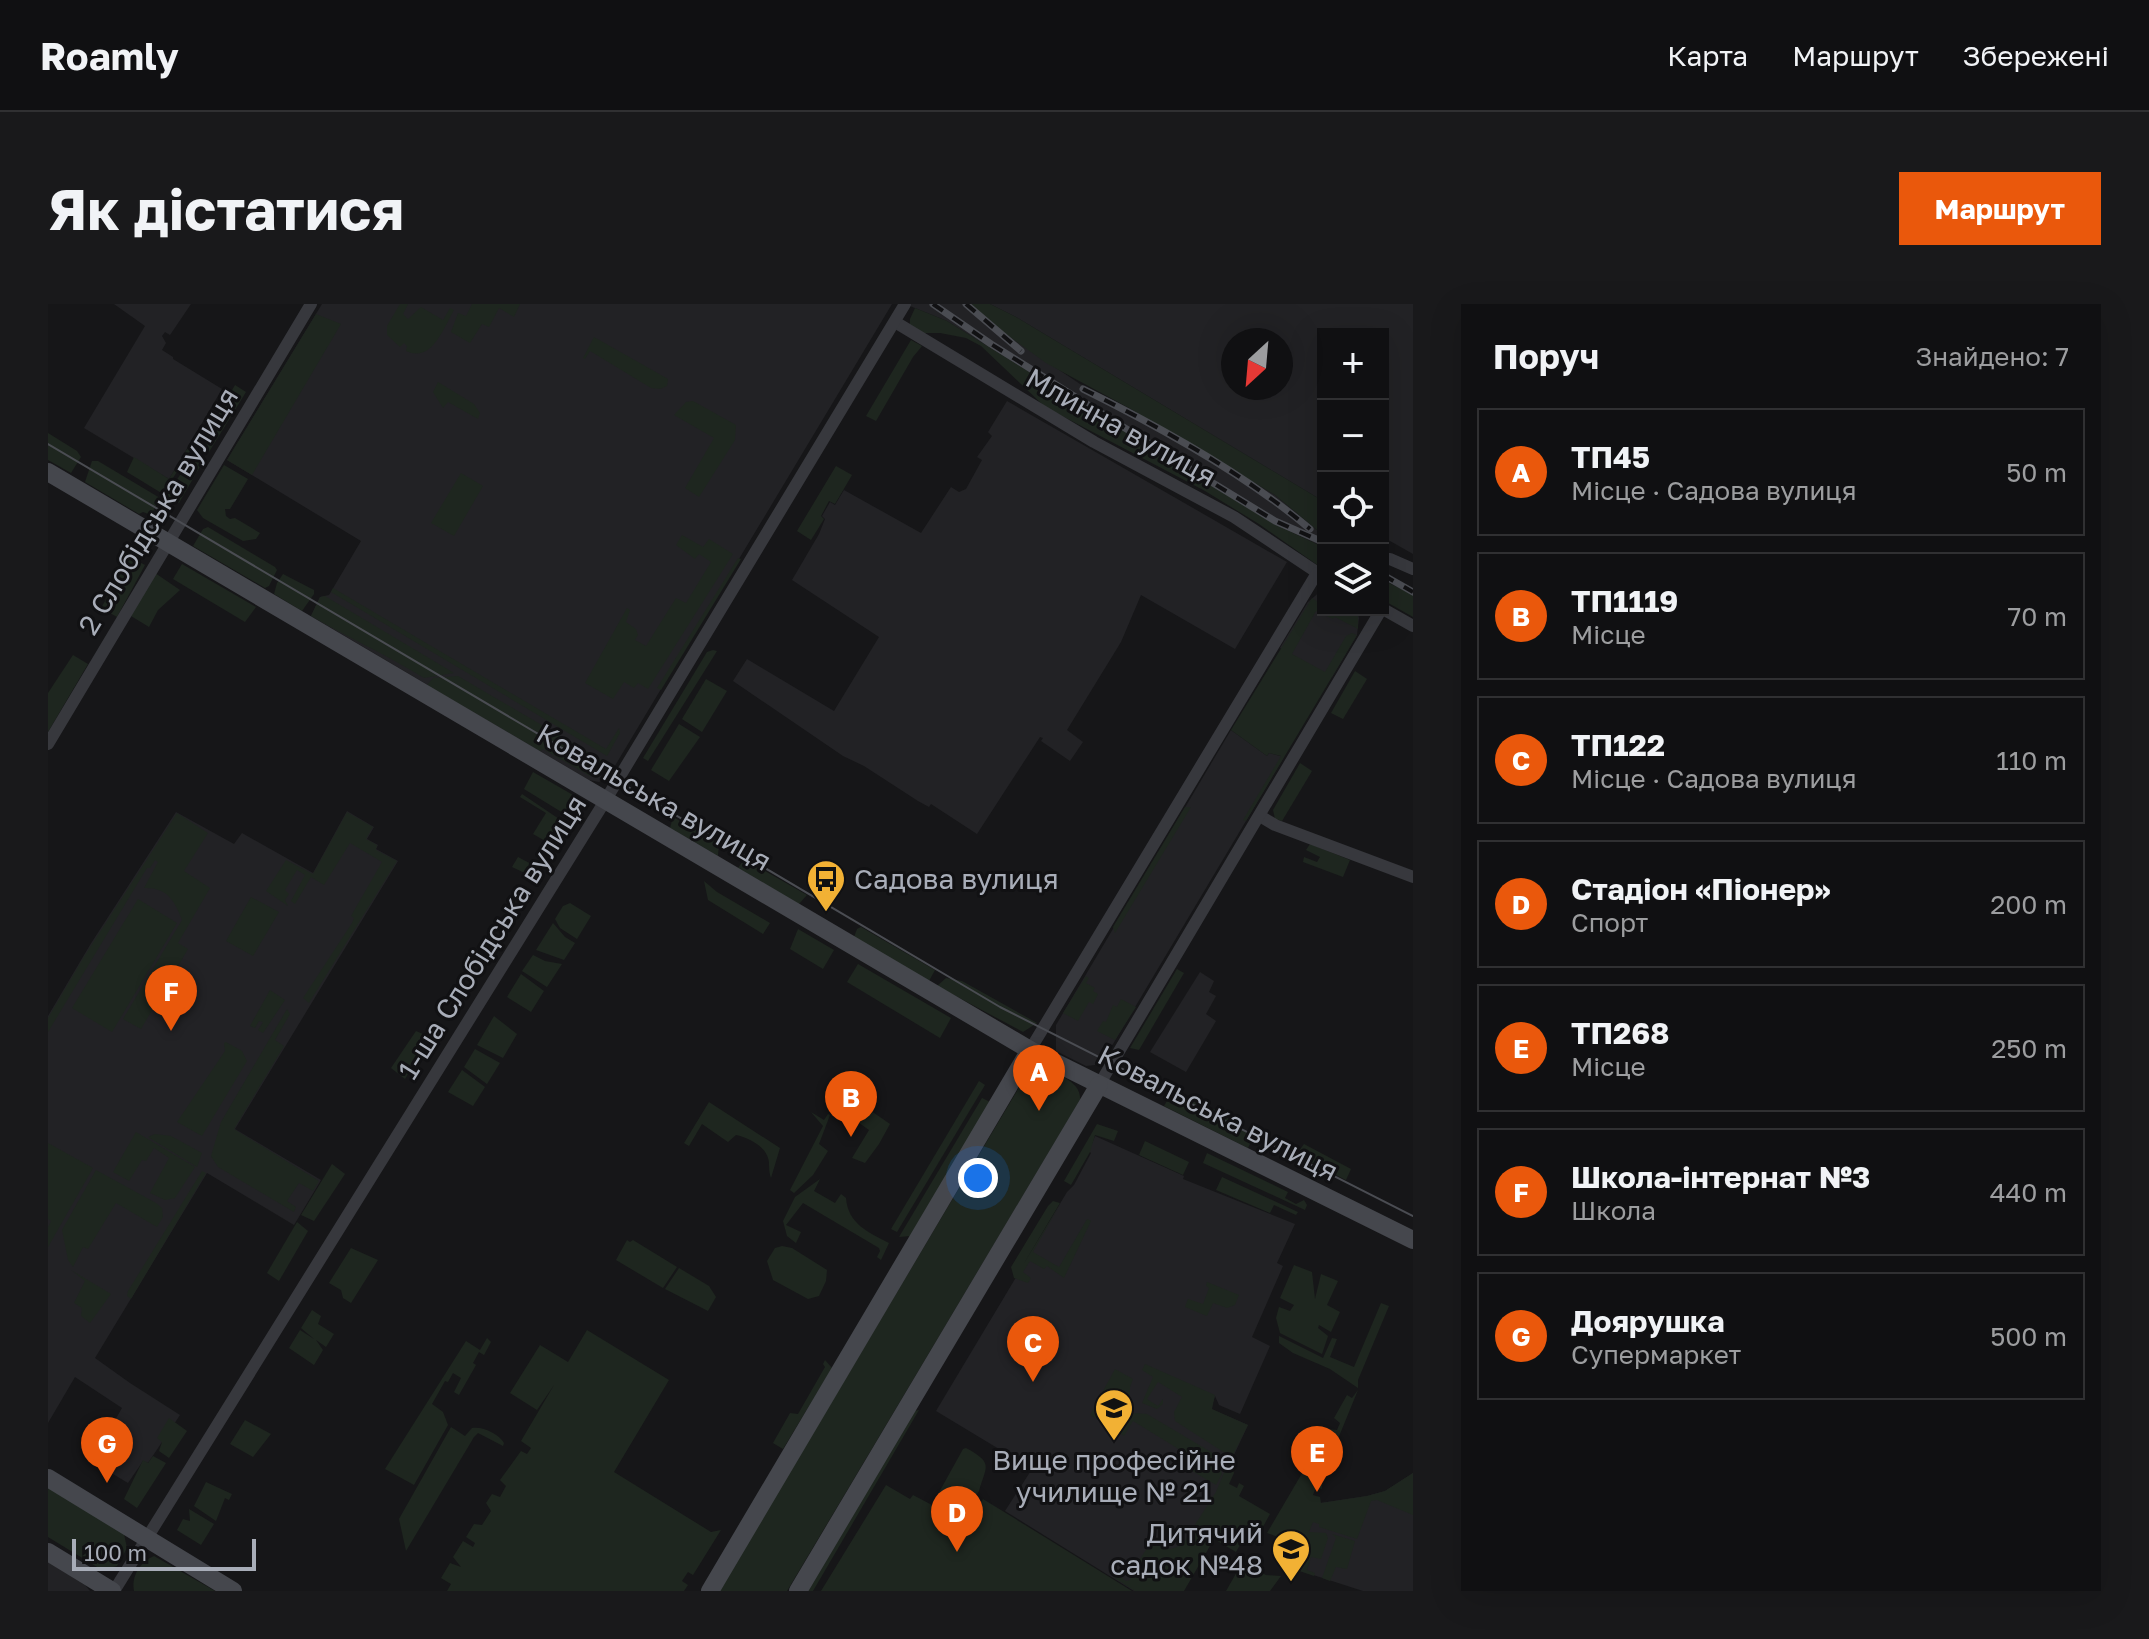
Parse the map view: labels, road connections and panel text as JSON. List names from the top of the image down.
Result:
{
  "streets": {
    "street": [
      "Млинна вулиця",
      "2 Слобідська вулиця",
      "Ковальська вулиця",
      "1-ша Слобідська вулиця"
    ]
  },
  "crossings": [
    ["Млинна вулиця", "1-ша Слобідська вулиця"],
    ["2 Слобідська вулиця", "Ковальська вулиця"],
    ["Ковальська вулиця", "1-ша Слобідська вулиця"]
  ],
  "places": {
    "bus stop": ["Садова вулиця"],
    "school or university": ["Вище професійне училище № 21", "Дитячий садок №48"]
  },
  "scale_bar": "100 m",
  "north": "bottom left",
  "page": {
    "header": "Roamly",
    "nav": ["Карта", "Маршрут", "Збережені"],
    "buttons": "Маршрут",
    "title": "Як дістатися",
    "heading": ["Поруч", "Знайдено: 7"],
    "map_buttons": ["+", "−"],
    "list": [
      {
        "mark": "A",
        "name": "ТП45",
        "note": "Місце · Садова вулиця",
        "value": "50 m"
      },
      {
        "mark": "B",
        "name": "ТП1119",
        "note": "Місце",
        "value": "70 m"
      },
      {
        "mark": "C",
        "name": "ТП122",
        "note": "Місце · Садова вулиця",
        "value": "110 m"
      },
      {
        "mark": "D",
        "name": "Стадіон «Піонер»",
        "note": "Спорт",
        "value": "200 m"
      },
      {
        "mark": "E",
        "name": "ТП268",
        "note": "Місце",
        "value": "250 m"
      },
      {
        "mark": "F",
        "name": "Школа-інтернат №3",
        "note": "Школа",
        "value": "440 m"
      },
      {
        "mark": "G",
        "name": "Доярушка",
        "note": "Супермаркет",
        "value": "500 m"
      }
    ],
    "pins": [
      "F",
      "A",
      "B",
      "C",
      "G",
      "E",
      "D"
    ],
    "scale": "100 m"
  }
}
